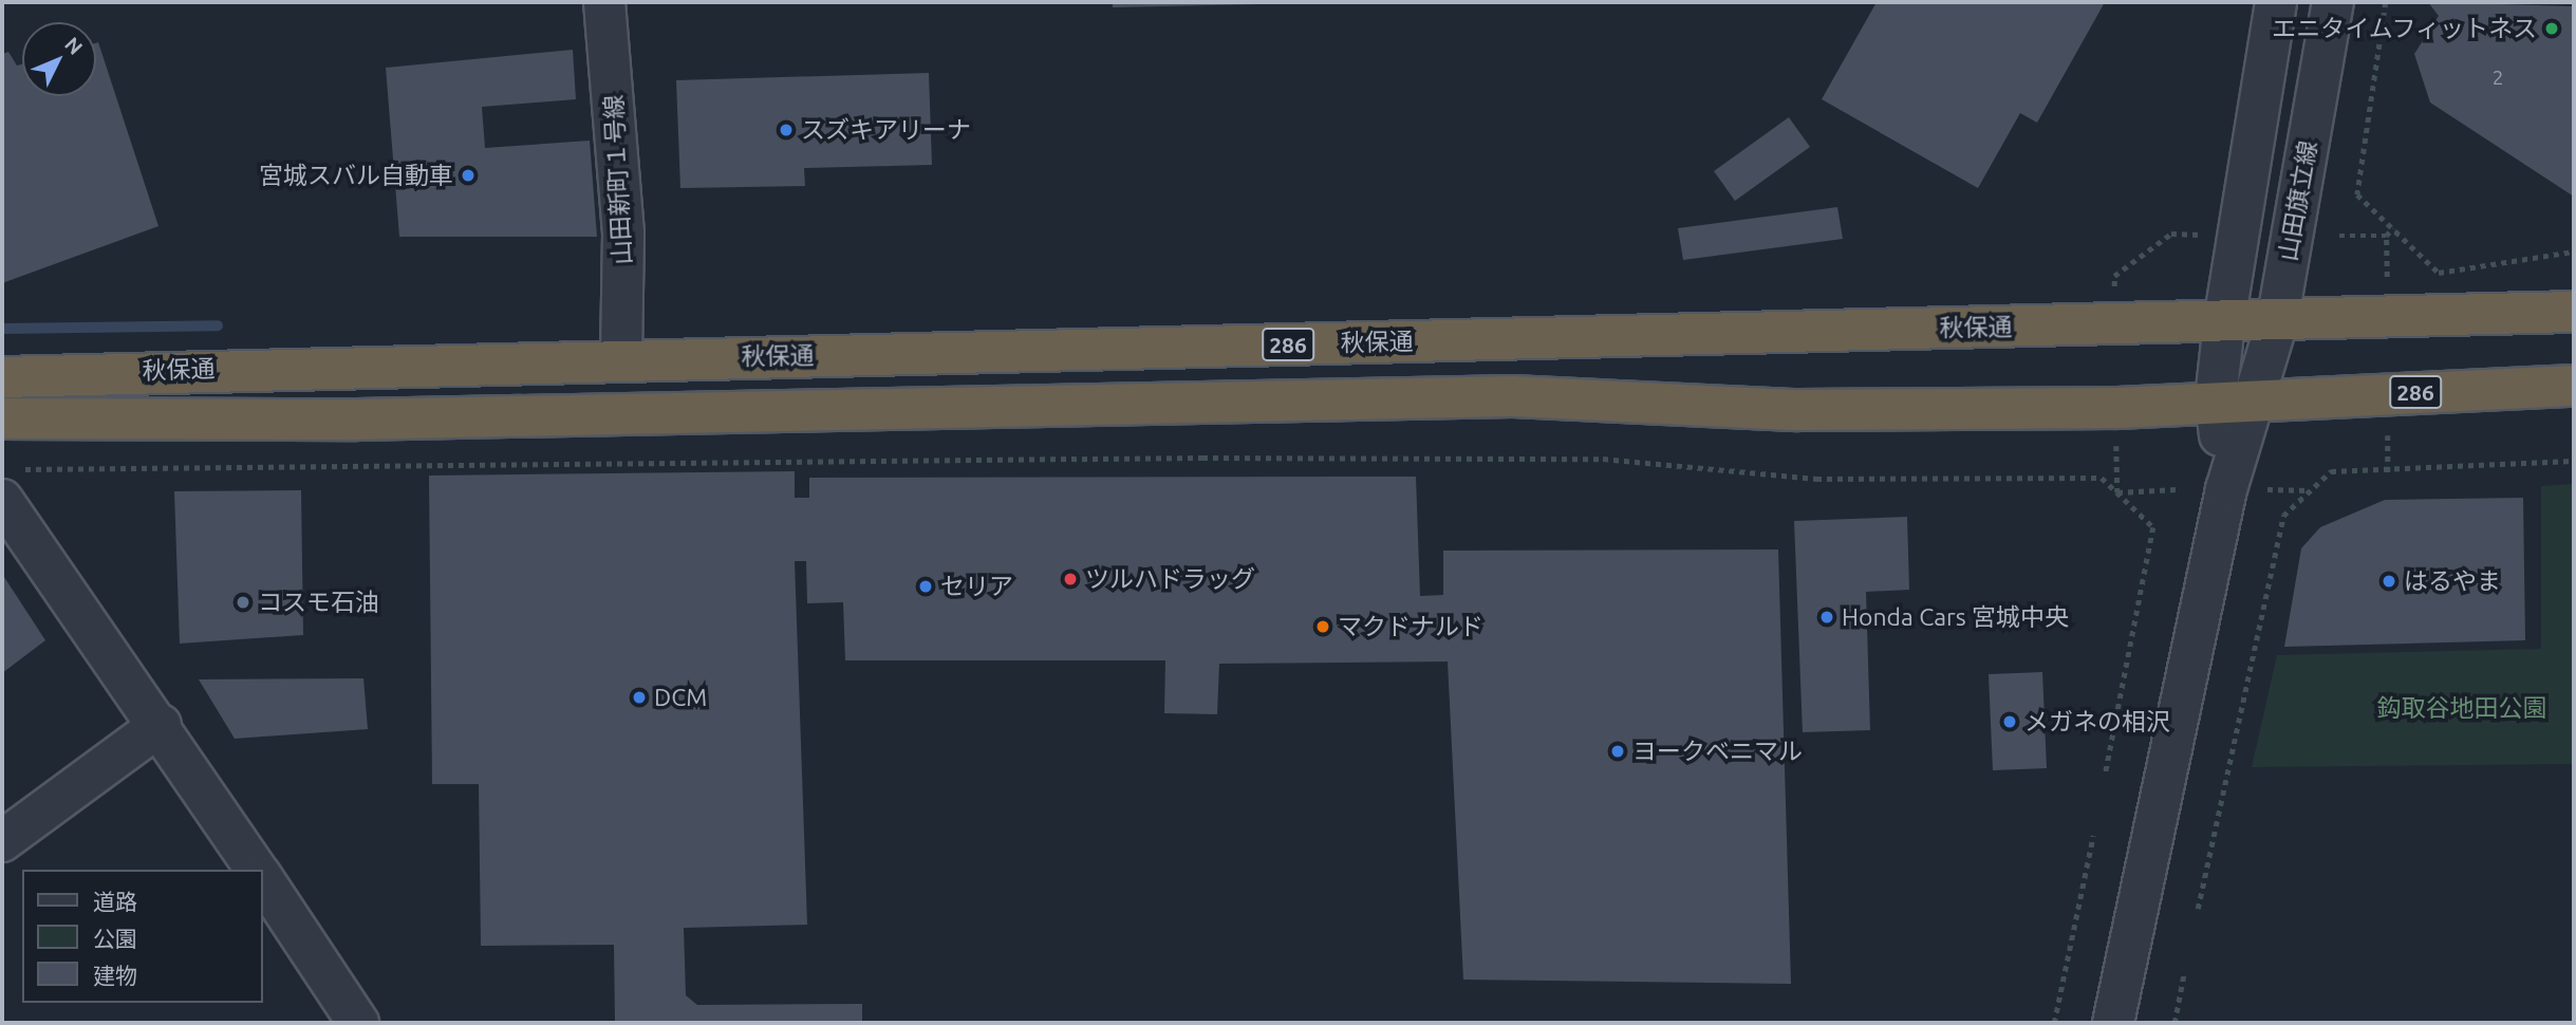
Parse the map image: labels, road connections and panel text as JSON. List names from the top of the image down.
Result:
{
  "streets": {
    "highway": ["秋保通", "286"],
    "street": ["山田新町１号線", "山田旗立線"]
  },
  "crossings": [
    ["山田新町１号線", "秋保通"],
    ["山田旗立線", "秋保通"],
    ["山田旗立線", "286"],
    ["秋保通", "286"]
  ],
  "parks": ["鈎取谷地田公園"],
  "places": [
    "エニタイムフィットネス",
    "スズキアリーナ",
    "宮城スバル自動車",
    "ツルハドラッグ",
    "はるやま",
    "セリア",
    "コスモ石油",
    "Honda Cars 宮城中央",
    "マクドナルド",
    "DCM",
    "メガネの相沢",
    "ヨークベニマル"
  ],
  "house_numbers": ["2"],
  "legend": ["道路", "公園", "建物"],
  "north": "top right"
}
